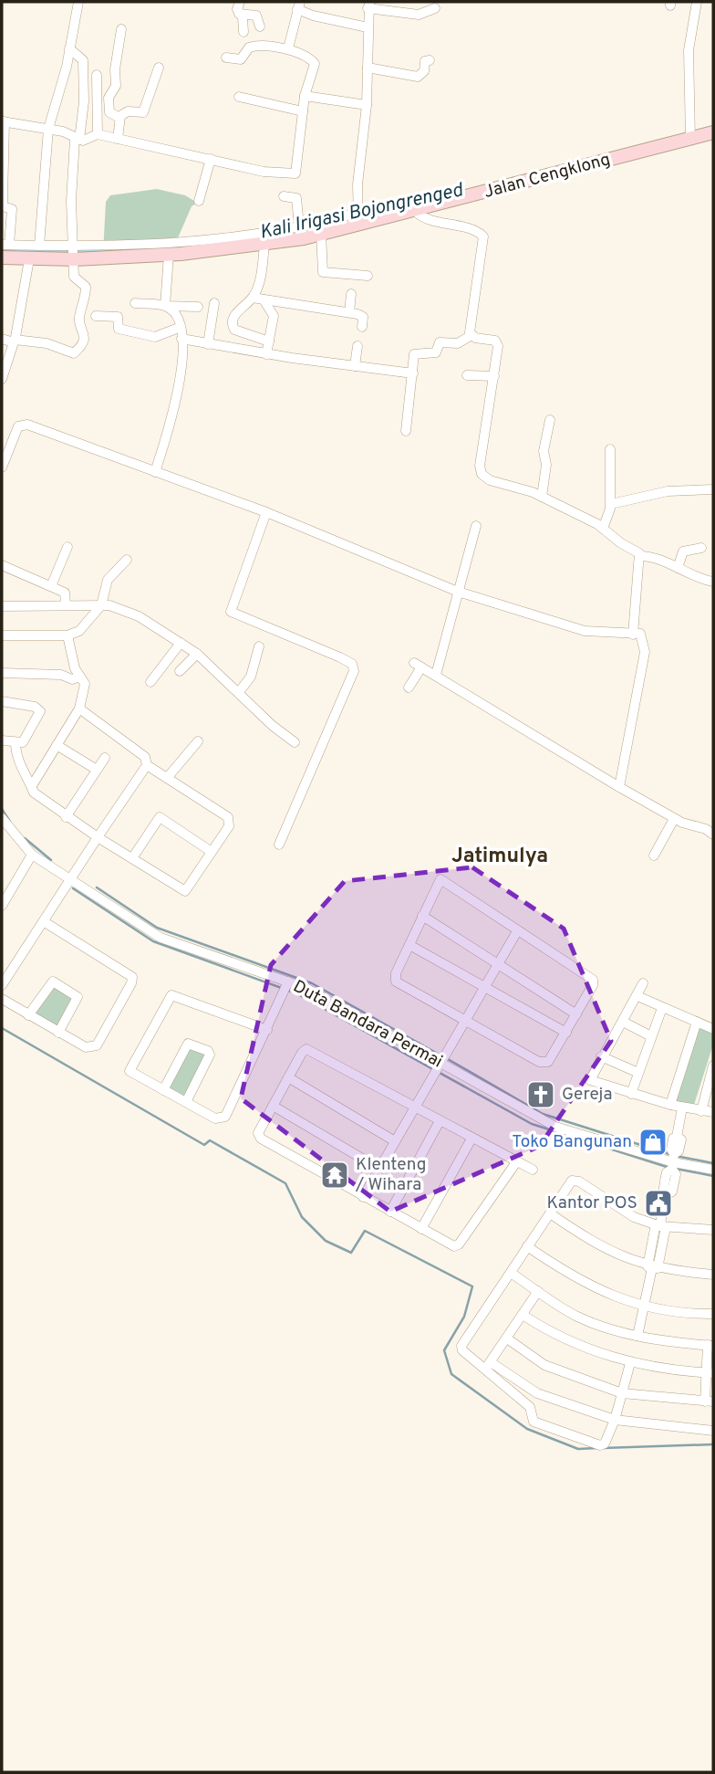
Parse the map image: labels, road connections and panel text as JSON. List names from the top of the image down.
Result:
{
  "streets": {
    "main road": ["Jalan Cengklong"],
    "street": ["Duta Bandara Permai"]
  },
  "districts": ["Jatimulya"],
  "water": ["Kali Irigasi Bojongrenged"],
  "places": {
    "church": ["Gereja"],
    "shop": ["Toko Bangunan"],
    "temple": ["Klenteng / Wihara"],
    "public building": ["Kantor POS"]
  }
}
